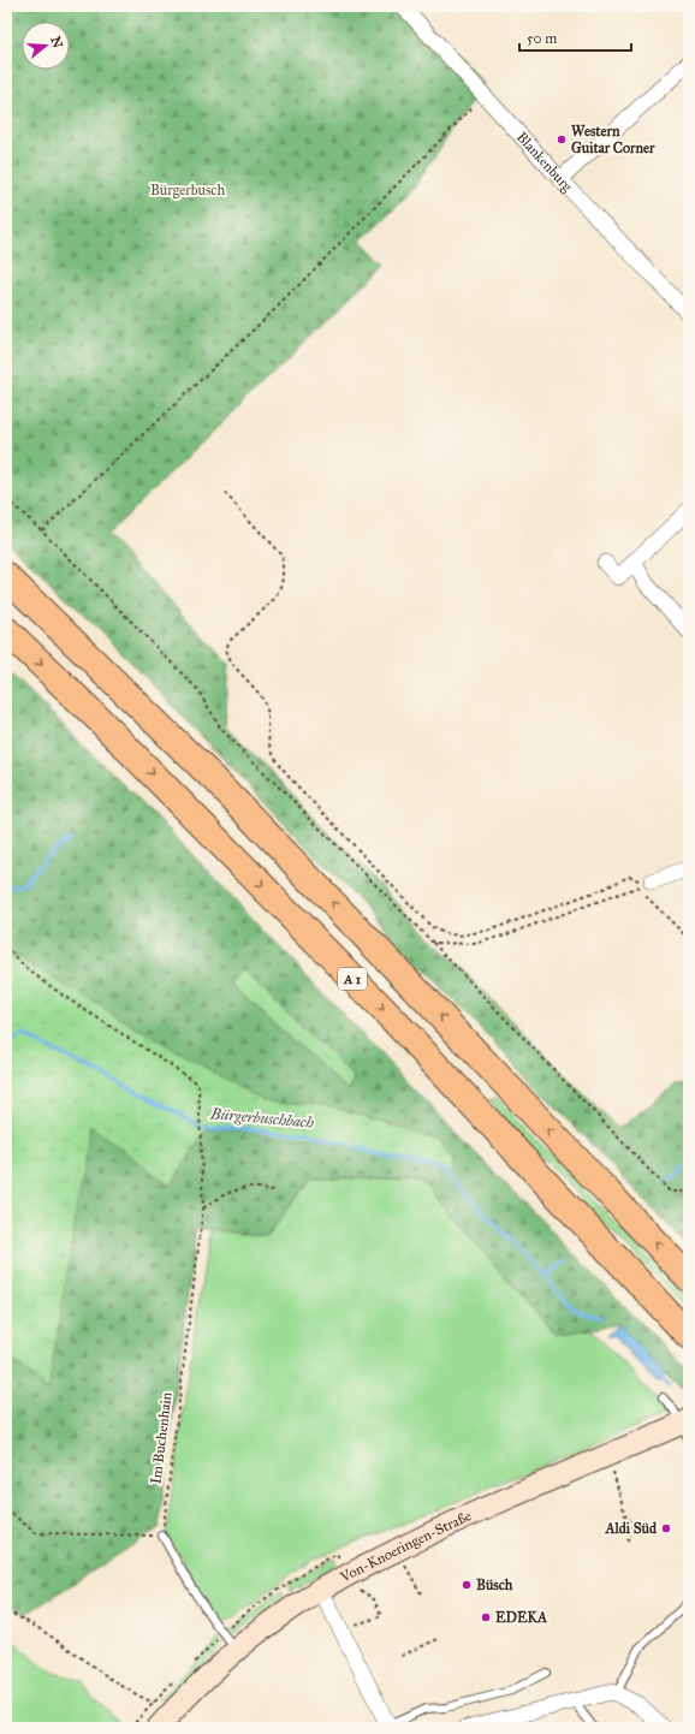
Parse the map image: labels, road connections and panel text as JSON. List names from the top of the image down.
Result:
{
  "streets": {
    "highway": ["A 1"],
    "main road": ["Von-Knoeringen-Straße"],
    "street": ["Blankenburg"],
    "path": ["Im Buchenhain"]
  },
  "water": ["Bürgerbuschbach"],
  "parks": ["Bürgerbusch"],
  "places": [
    "Western Guitar Corner",
    "Aldi Süd",
    "Büsch",
    "EDEKA"
  ],
  "scale_bar": "50 m",
  "north": "right"
}
